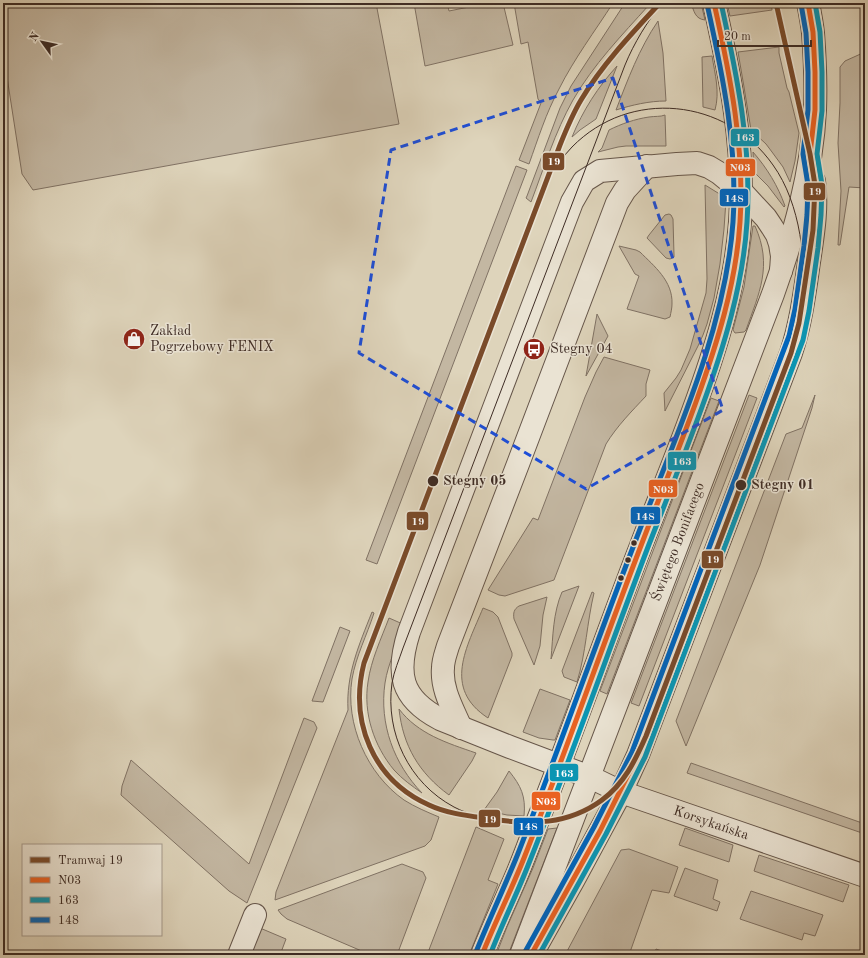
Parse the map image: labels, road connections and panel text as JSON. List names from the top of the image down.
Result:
{
  "streets": {
    "street": ["Świętego Bonifacego", "Korsykańska"]
  },
  "crossings": [
    ["Świętego Bonifacego", "Korsykańska"]
  ],
  "places": {
    "shop": ["Zakład Pogrzebowy FENIX"],
    "bus stop": ["Stegny 04"],
    "other": ["Stegny 05", "Stegny 01"]
  },
  "lines": [
    "tram line 19",
    "transit line N03",
    "transit line 163",
    "transit line 148"
  ],
  "legend": [
    "Tramwaj 19",
    "N03",
    "163",
    "148"
  ],
  "scale_bar": "20 m",
  "north": "top left"
}
